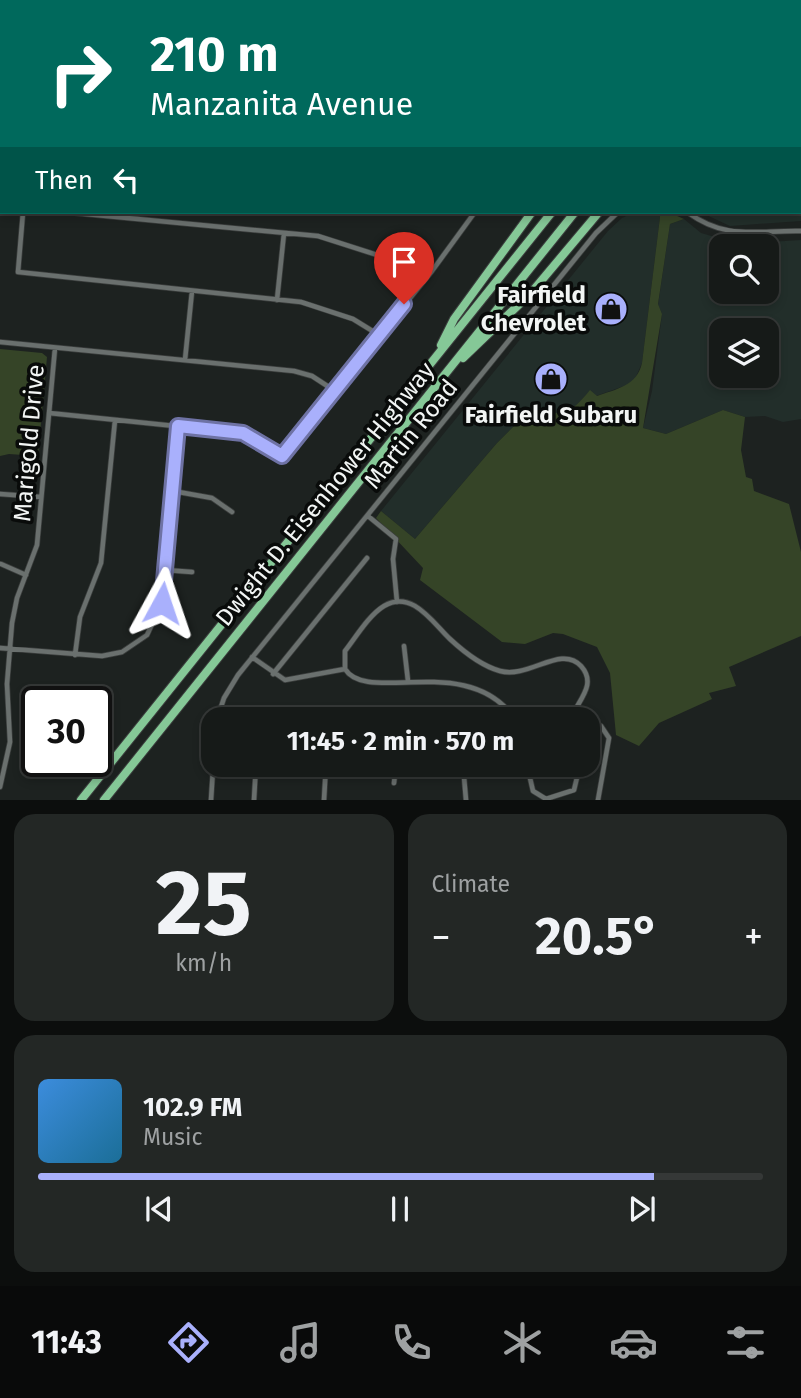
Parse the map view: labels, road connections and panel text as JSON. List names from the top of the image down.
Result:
{
  "streets": {
    "highway": ["Dwight D. Eisenhower Highway"],
    "street": ["Martin Road", "Marigold Drive"]
  },
  "places": {
    "shop": ["Fairfield Chevrolet", "Fairfield Subaru"]
  },
  "page": {
    "turn": ["210 m", "Manzanita Avenue"],
    "then": "Then",
    "limit": "30",
    "trip": "11:45 · 2 min · 570 m",
    "tile": [
      ["25", "km/h"],
      "Climate"
    ],
    "heat": ["−", "20.5°", "+"],
    "song": ["102.9 FM", "Music"],
    "tabs": "11:43"
  }
}
